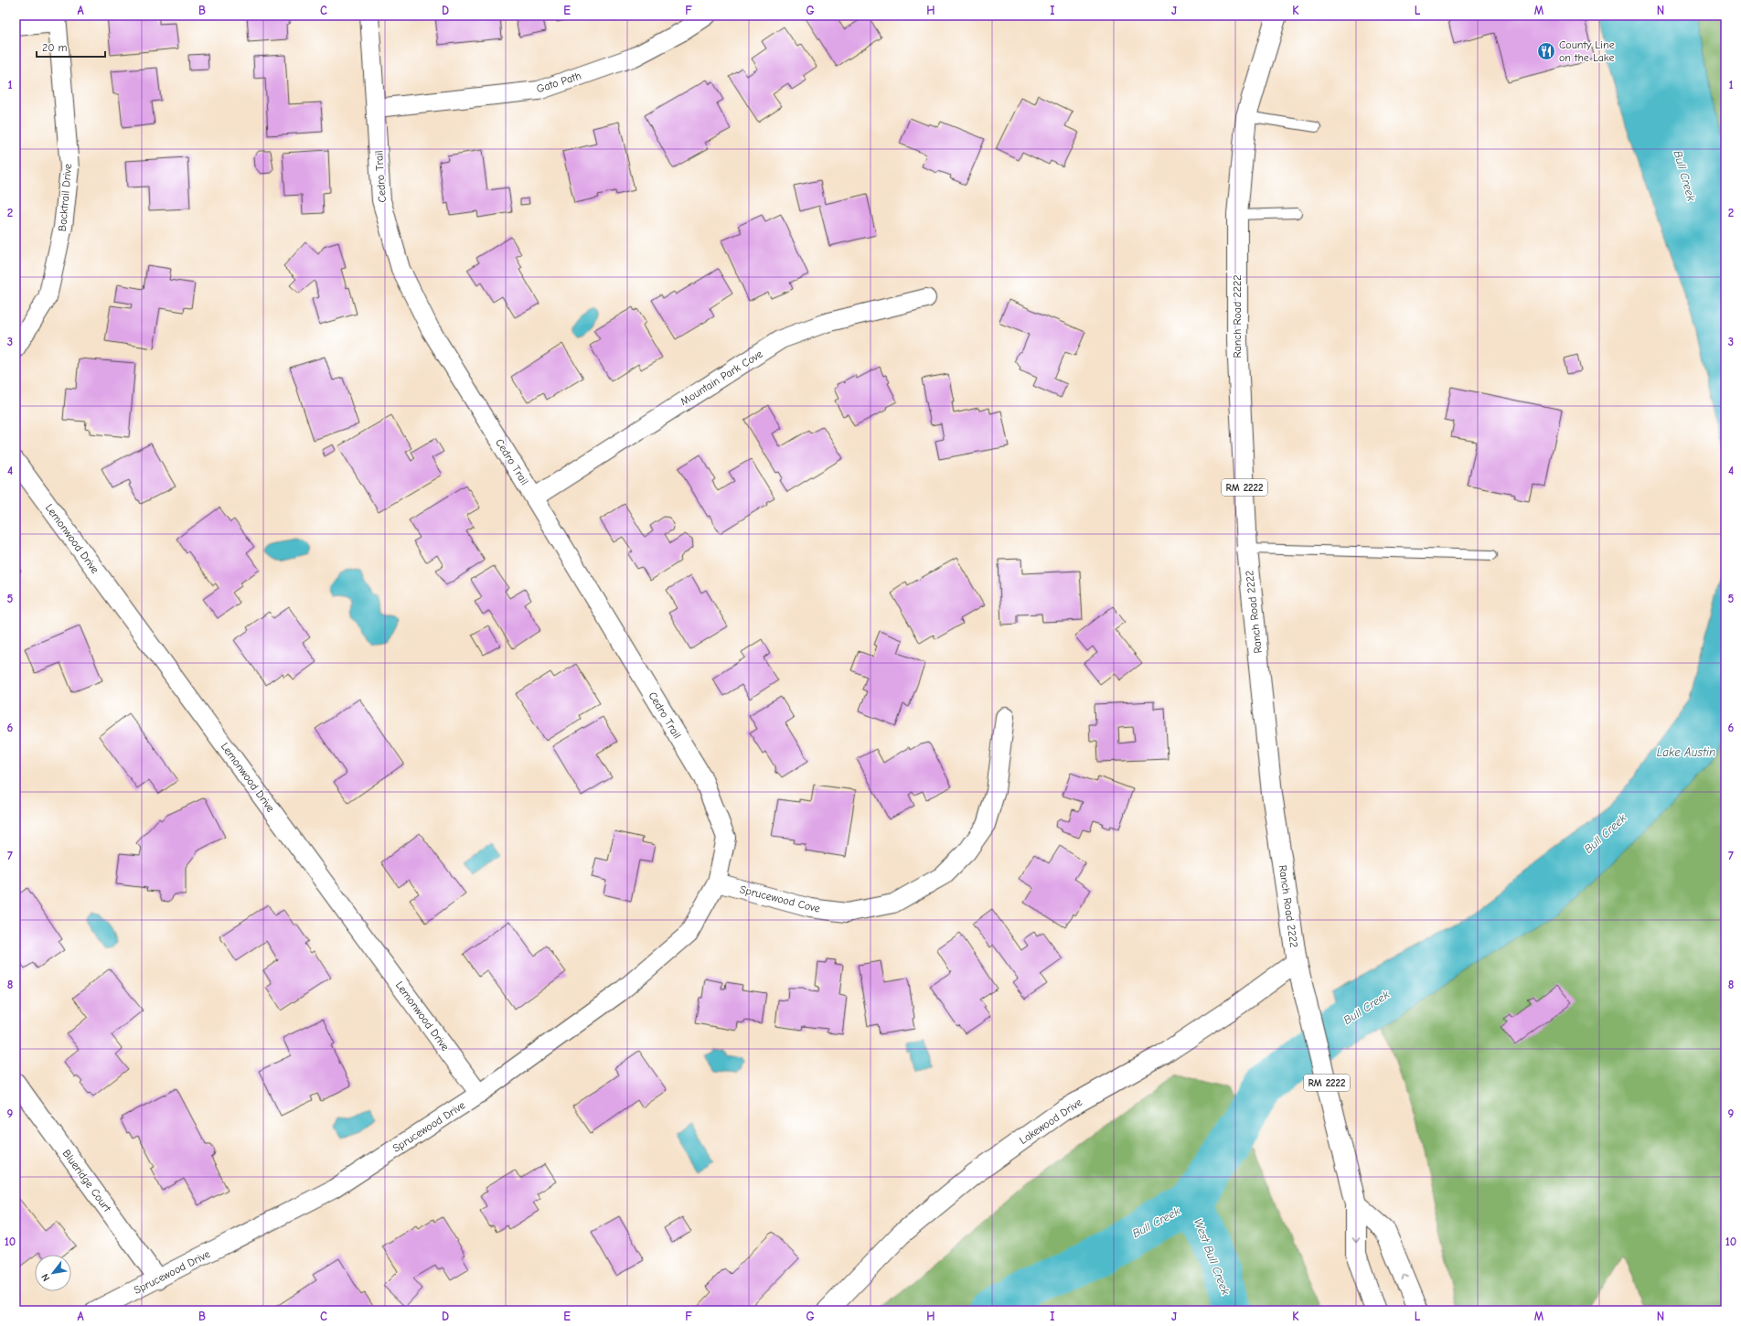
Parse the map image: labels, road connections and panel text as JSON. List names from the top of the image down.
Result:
{
  "streets": {
    "main road": ["Ranch Road 2222", "RM 2222", "Lakewood Drive"],
    "street": [
      "Gato Path",
      "Cedro Trail",
      "Backtrail Drive",
      "Mountain Park Cove",
      "Lemonwood Drive",
      "Sprucewood Cove",
      "Sprucewood Drive",
      "Blueridge Court"
    ]
  },
  "crossings": [
    ["Gato Path", "Cedro Trail"],
    ["Cedro Trail", "Mountain Park Cove"],
    ["Cedro Trail", "Sprucewood Cove"],
    ["Cedro Trail", "Sprucewood Drive"],
    ["Ranch Road 2222", "Lakewood Drive"],
    ["Lemonwood Drive", "Sprucewood Drive"],
    ["Sprucewood Cove", "Sprucewood Drive"],
    ["Sprucewood Drive", "Blueridge Court"]
  ],
  "water": ["Bull Creek", "Lake Austin", "West Bull Creek"],
  "places": {
    "restaurant": ["County Line on the Lake"]
  },
  "scale_bar": "20 m",
  "north": "bottom left",
  "grid": {
    "columns": [
      "A",
      "B",
      "C",
      "D",
      "E",
      "F",
      "G",
      "H",
      "I",
      "J",
      "K",
      "L",
      "M",
      "N"
    ],
    "rows": [
      "1",
      "2",
      "3",
      "4",
      "5",
      "6",
      "7",
      "8",
      "9",
      "10"
    ]
  }
}
